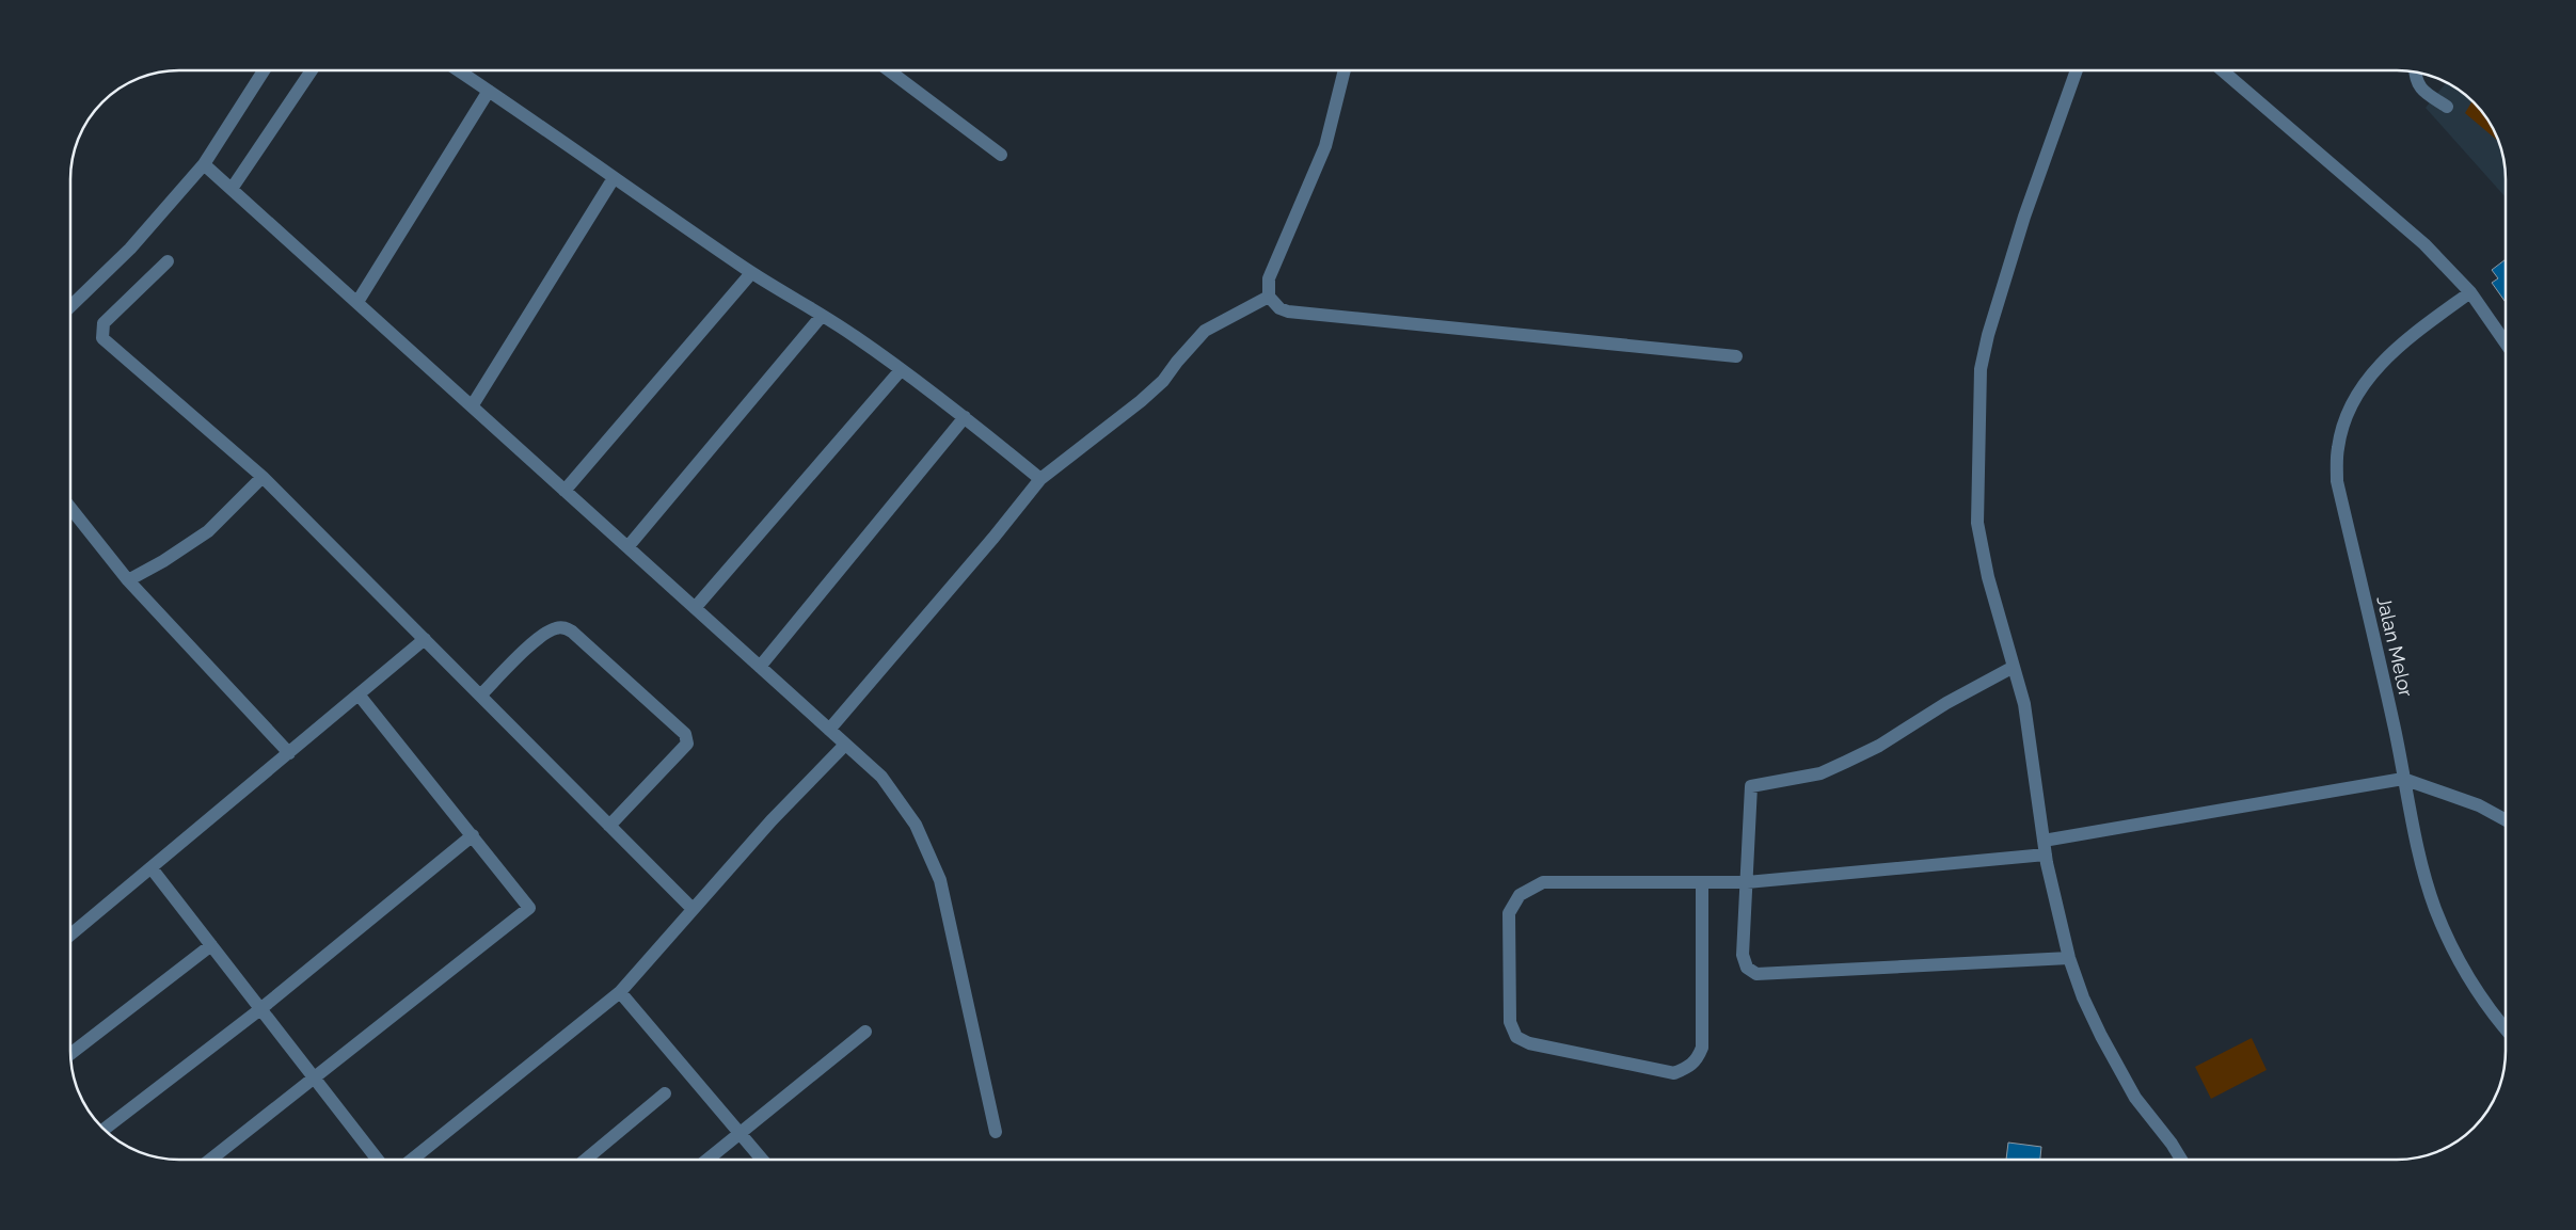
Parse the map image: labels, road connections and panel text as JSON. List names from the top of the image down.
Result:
{
  "streets": {
    "street": ["Jalan Melor"]
  }
}
